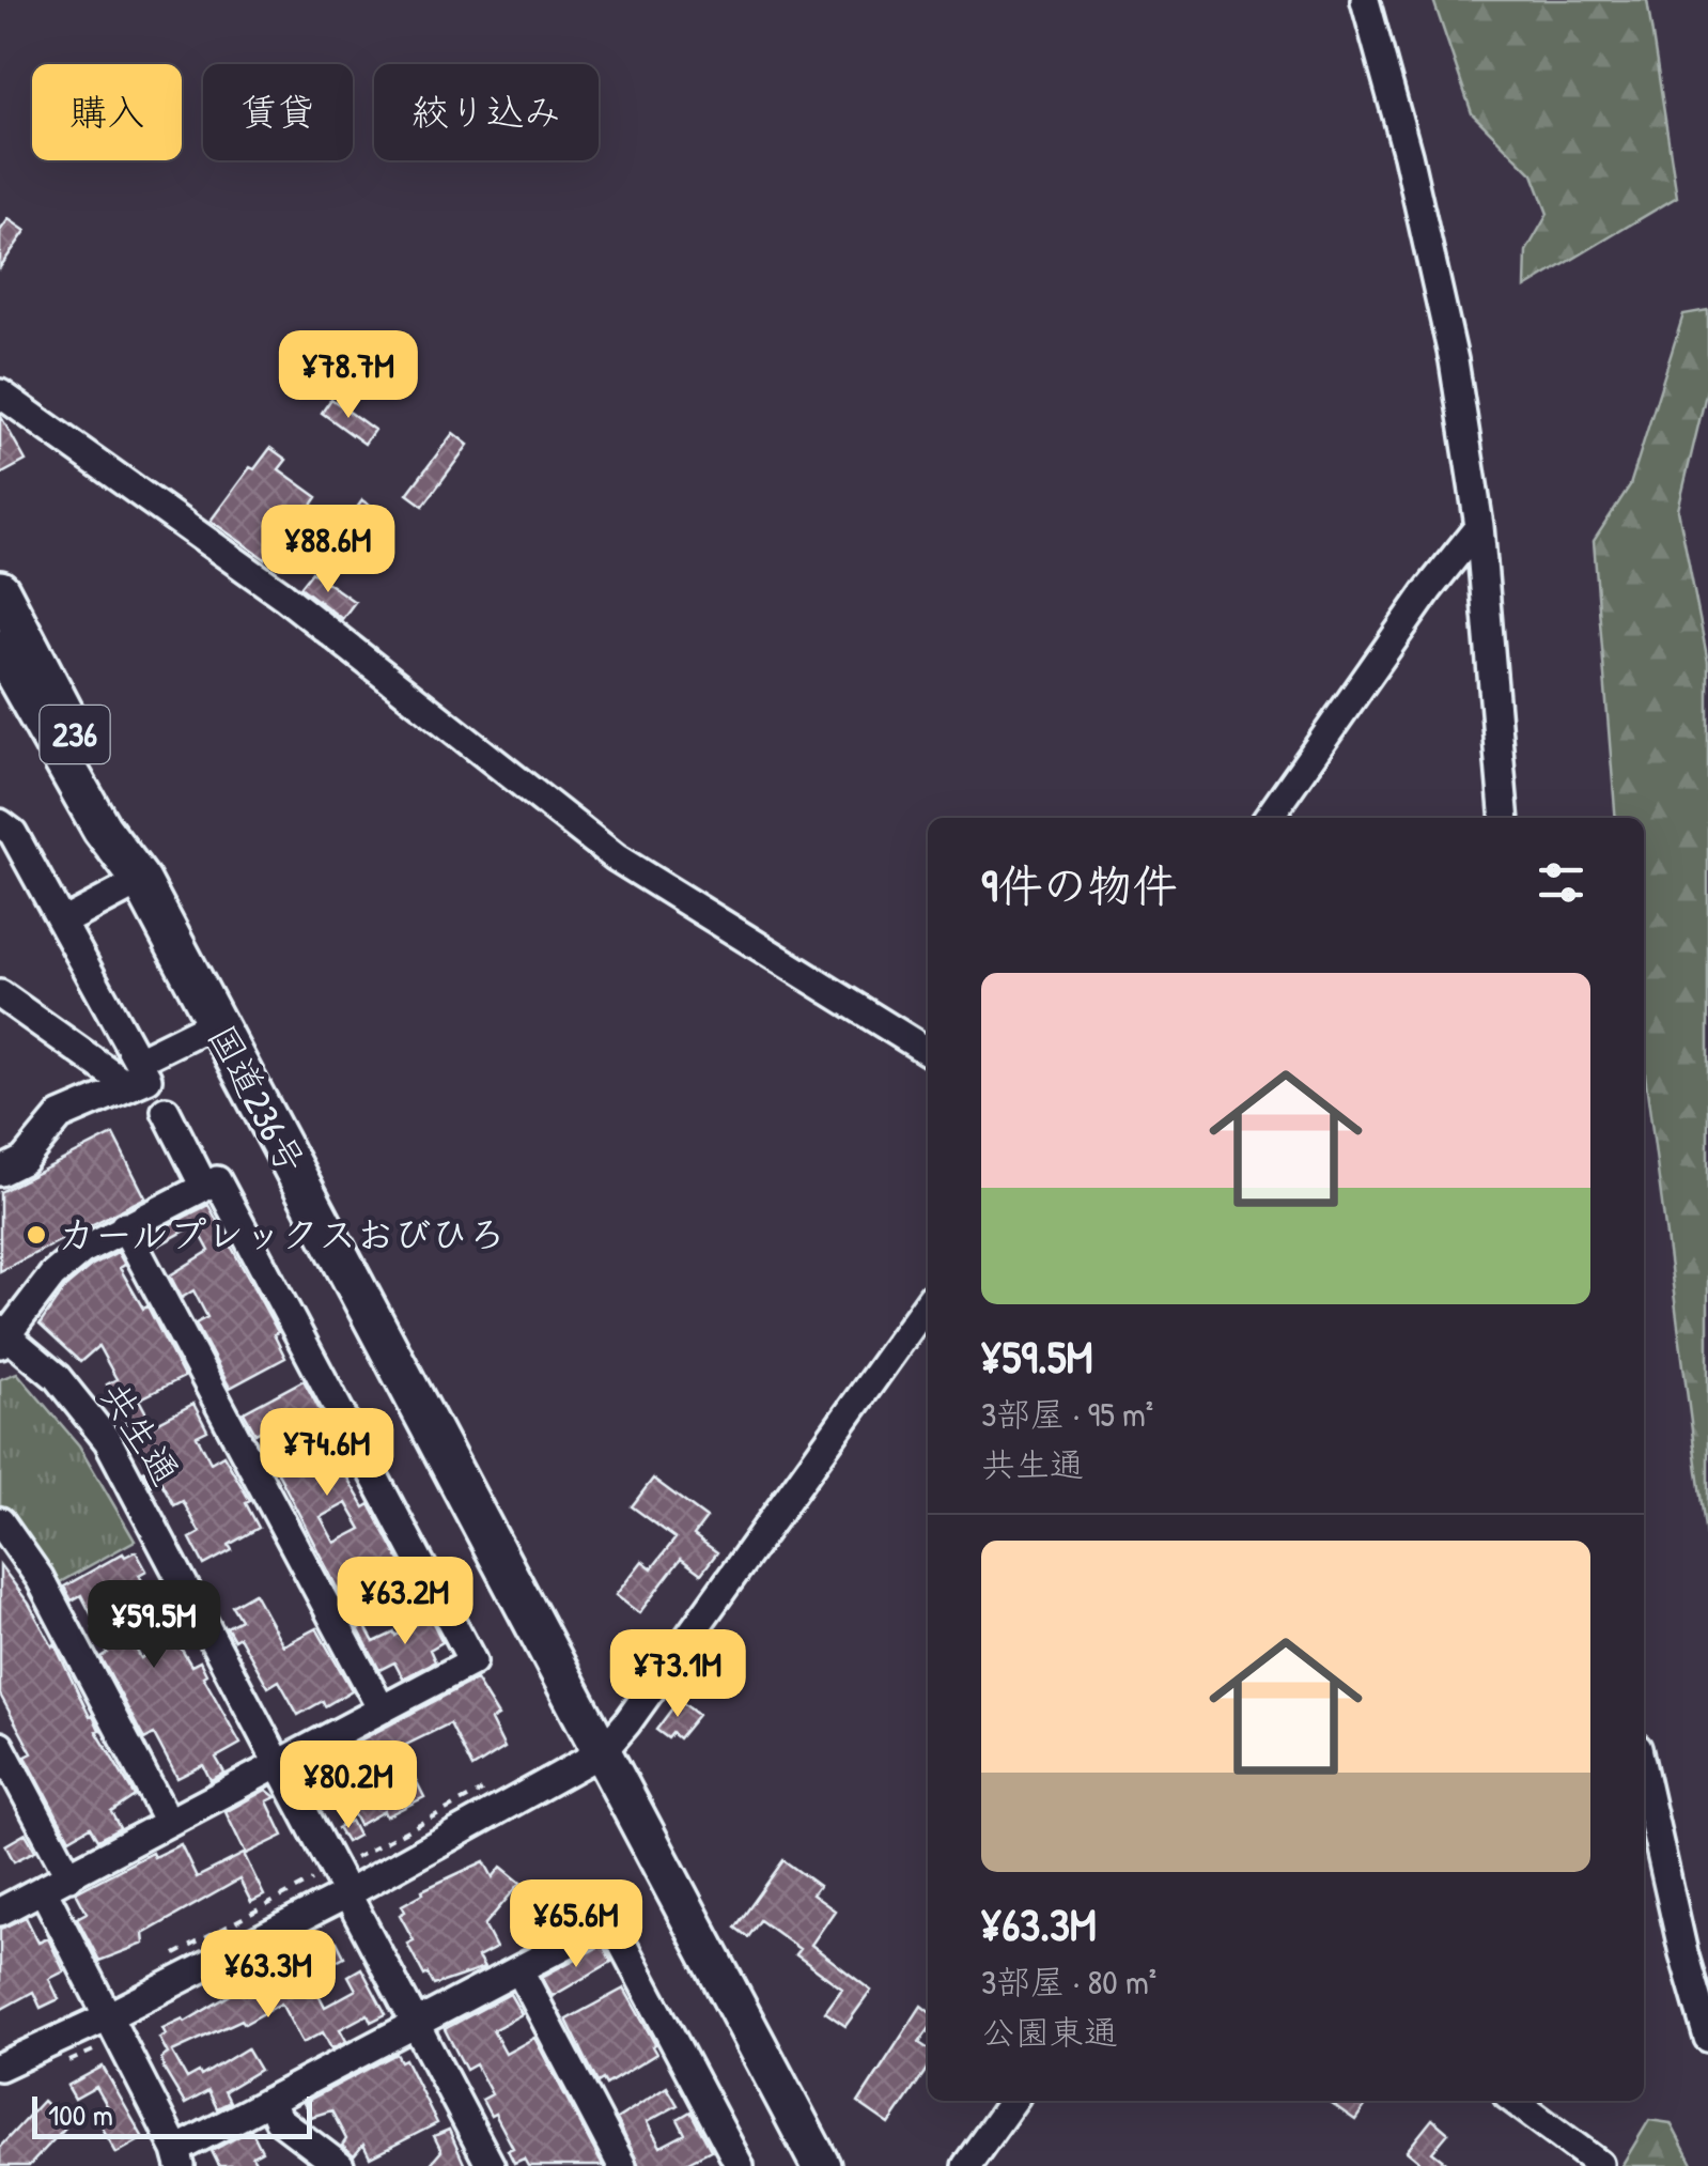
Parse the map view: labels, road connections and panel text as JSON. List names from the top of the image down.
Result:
{
  "streets": {
    "highway": ["236", "国道236号"],
    "street": ["共生通"]
  },
  "places": ["カールプレックスおびひろ"],
  "scale_bar": "100 m",
  "page": {
    "chip": ["購入", "賃貸", "絞り込み"],
    "price": [
      "¥78.7M",
      "¥88.6M",
      "¥74.6M",
      "¥63.2M",
      "¥59.5M",
      "¥73.1M",
      "¥80.2M",
      "¥65.6M",
      "¥63.3M"
    ],
    "heading": "9件の物件",
    "list": [
      {
        "name": "¥59.5M",
        "note": "3部屋 · 95 m² · 共生通"
      },
      {
        "name": "¥63.3M",
        "note": "3部屋 · 80 m² · 公園東通"
      }
    ],
    "scale": "100 m"
  }
}
